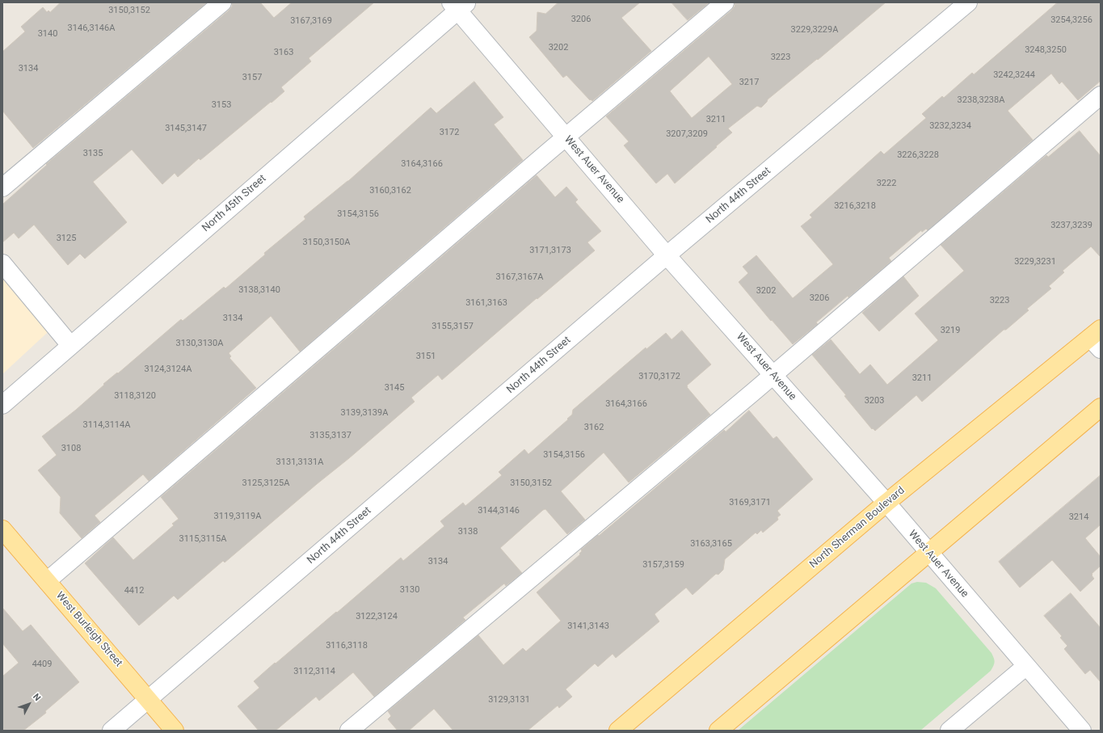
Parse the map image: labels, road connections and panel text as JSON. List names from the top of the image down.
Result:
{
  "streets": {
    "main road": ["North Sherman Boulevard", "West Burleigh Street"],
    "street": ["West Auer Avenue", "North 44th Street", "North 45th Street"]
  },
  "crossings": [
    ["West Auer Avenue", "North 44th Street"],
    ["West Auer Avenue", "North 45th Street"],
    ["West Auer Avenue", "North Sherman Boulevard"],
    ["North 44th Street", "West Burleigh Street"]
  ],
  "house_numbers": [
    "3150,3152",
    "3206",
    "3254,3256",
    "3167,3169",
    "3146,3146A",
    "3229,3229A",
    "3140",
    "3202",
    "3248,3250",
    "3163",
    "3223",
    "3134",
    "3242,3244",
    "3157",
    "3217",
    "3238,3238A",
    "3153",
    "3211",
    "3232,3234",
    "3145,3147",
    "3172",
    "3207,3209",
    "3135",
    "3226,3228",
    "3164,3166",
    "3222",
    "3160,3162",
    "3216,3218",
    "3154,3156",
    "3237,3239",
    "3125",
    "3150,3150A",
    "3171,3173",
    "3229,3231",
    "3167,3167A",
    "3138,3140",
    "3202",
    "3206",
    "3223",
    "3161,3163",
    "3134",
    "3155,3157",
    "3219",
    "3130,3130A",
    "3151",
    "3124,3124A",
    "3170,3172",
    "3211",
    "3145",
    "3118,3120",
    "3203",
    "3164,3166",
    "3139,3139A",
    "3114,3114A",
    "3162",
    "3135,3137",
    "3108",
    "3154,3156",
    "3131,3131A",
    "3125,3125A",
    "3150,3152",
    "3169,3171",
    "3144,3146",
    "3119,3119A",
    "3214",
    "3138",
    "3115,3115A",
    "3163,3165",
    "3134",
    "3157,3159",
    "3130",
    "4412",
    "3122,3124",
    "3141,3143",
    "3116,3118",
    "4409",
    "3112,3114",
    "3129,3131"
  ],
  "north": "top right"
}
